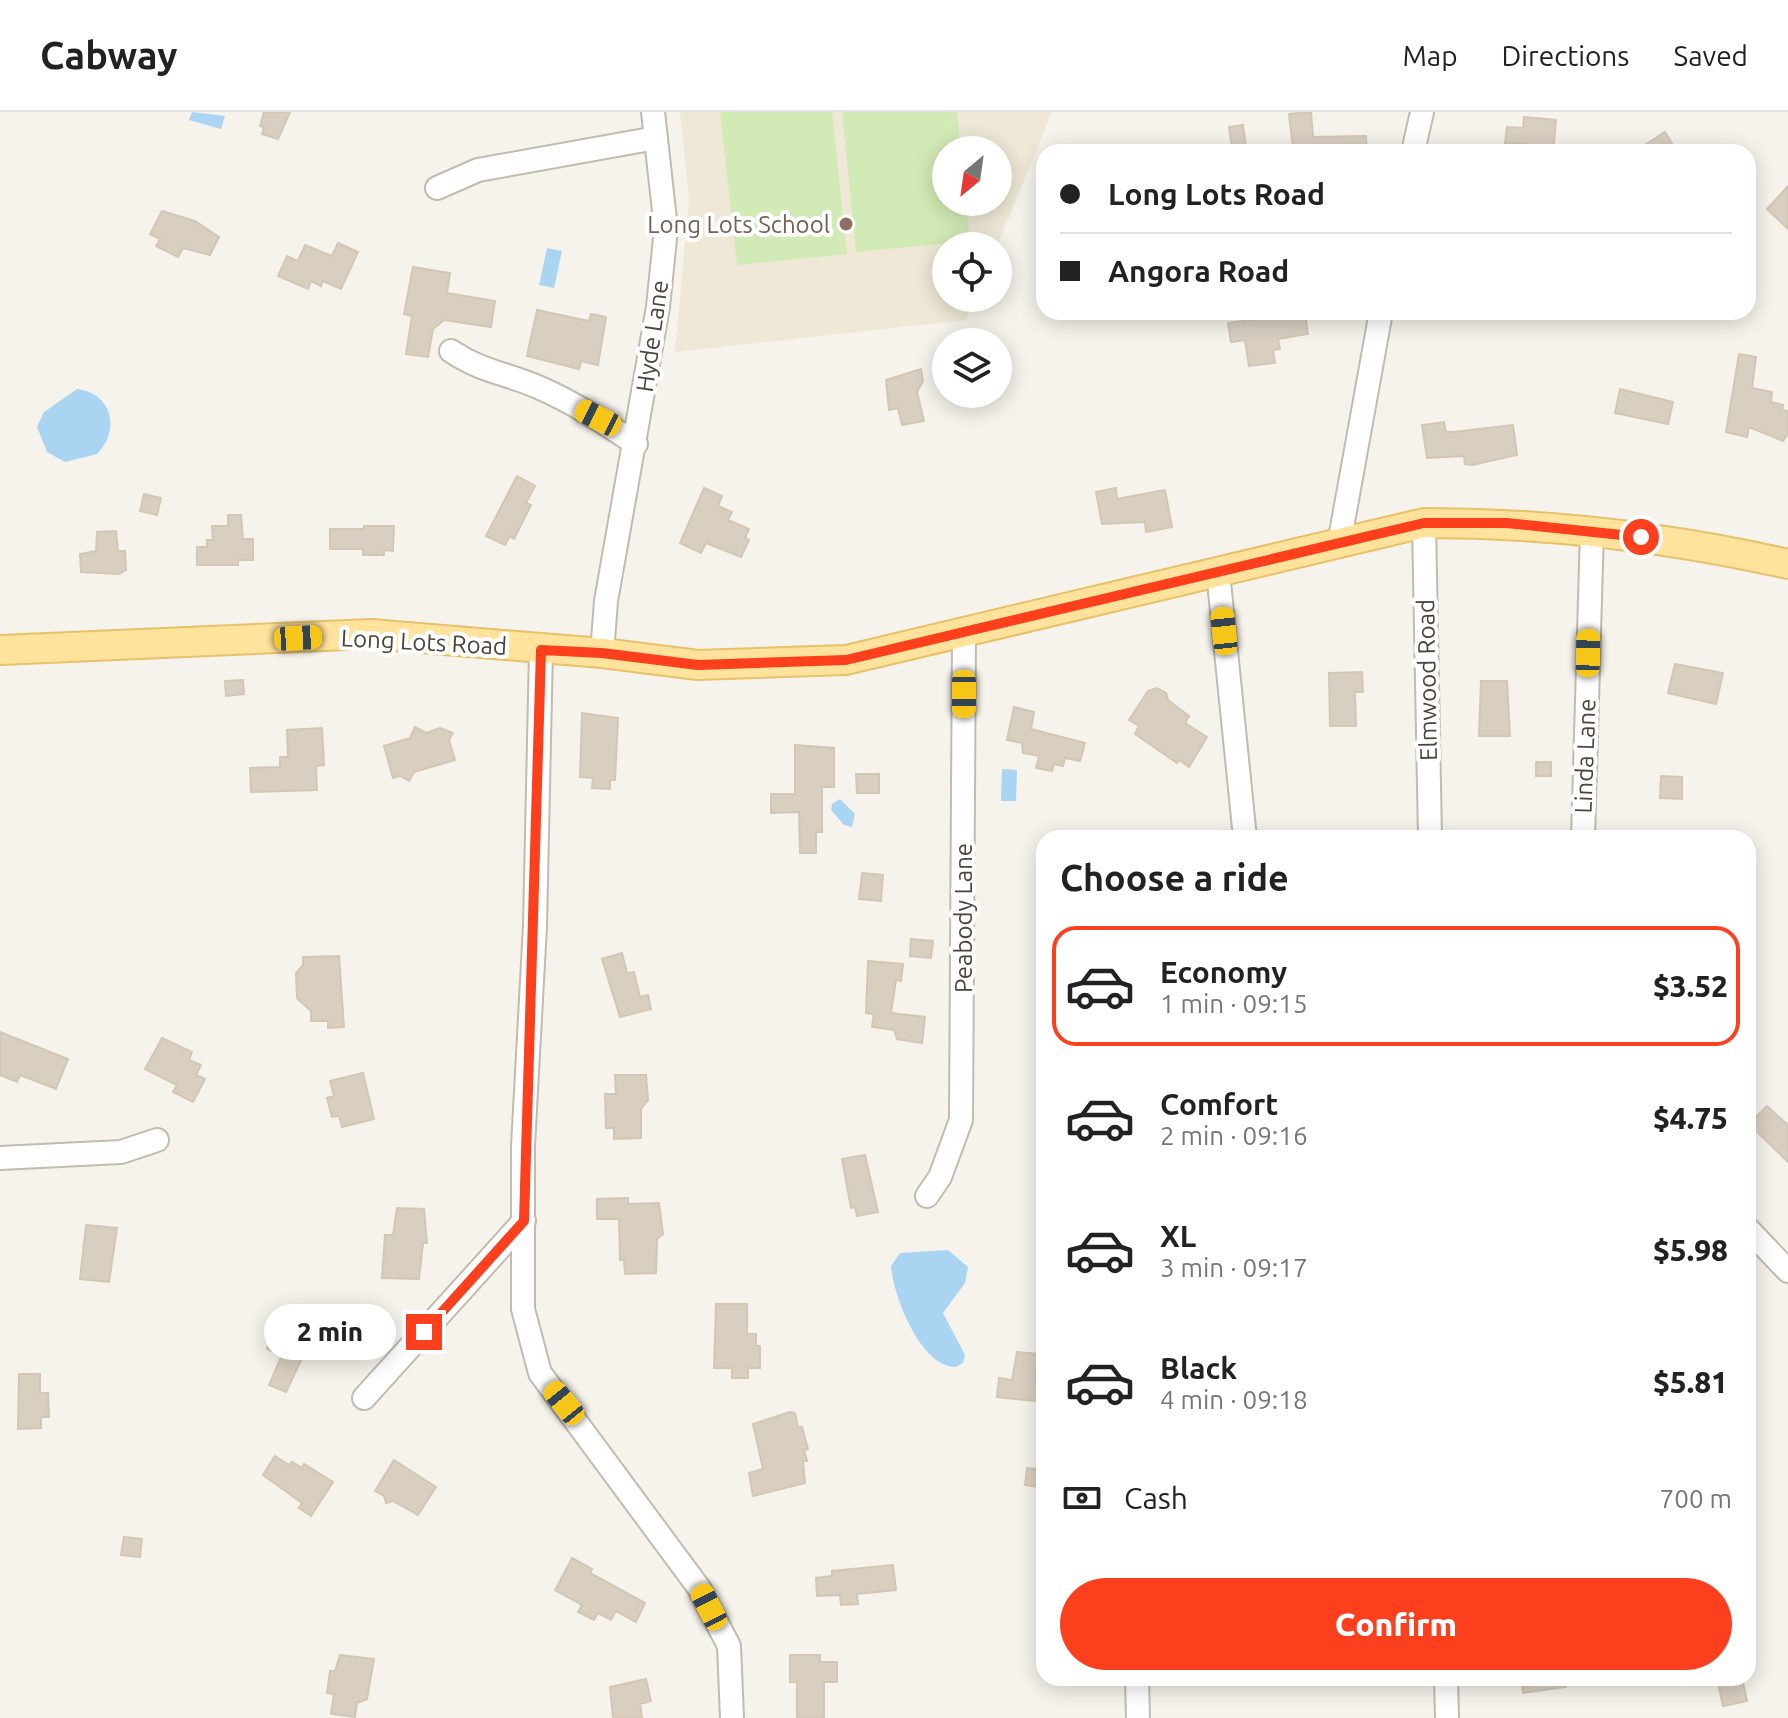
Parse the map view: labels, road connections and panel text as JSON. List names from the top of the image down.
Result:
{
  "streets": {
    "main road": ["Long Lots Road"],
    "street": [
      "Hyde Lane",
      "Elmwood Road",
      "Linda Lane",
      "Peabody Lane"
    ]
  },
  "crossings": [
    ["Hyde Lane", "Long Lots Road"],
    ["Long Lots Road", "Elmwood Road"],
    ["Long Lots Road", "Linda Lane"],
    ["Long Lots Road", "Peabody Lane"]
  ],
  "places": ["Long Lots School"],
  "north": "bottom left",
  "page": {
    "header": "Cabway",
    "nav": ["Map", "Directions", "Saved"],
    "banner": ["Long Lots Road", "Angora Road"],
    "heading": "Choose a ride",
    "list": [
      {
        "name": "Economy",
        "note": "1 min · 09:15",
        "value": "$3.52"
      },
      {
        "name": "Comfort",
        "note": "2 min · 09:16",
        "value": "$4.75"
      },
      {
        "name": "XL",
        "note": "3 min · 09:17",
        "value": "$5.98"
      },
      {
        "name": "Black",
        "note": "4 min · 09:18",
        "value": "$5.81"
      }
    ],
    "bubble": "2 min",
    "pay": ["Cash", "700 m"],
    "buttons": "Confirm"
  }
}
